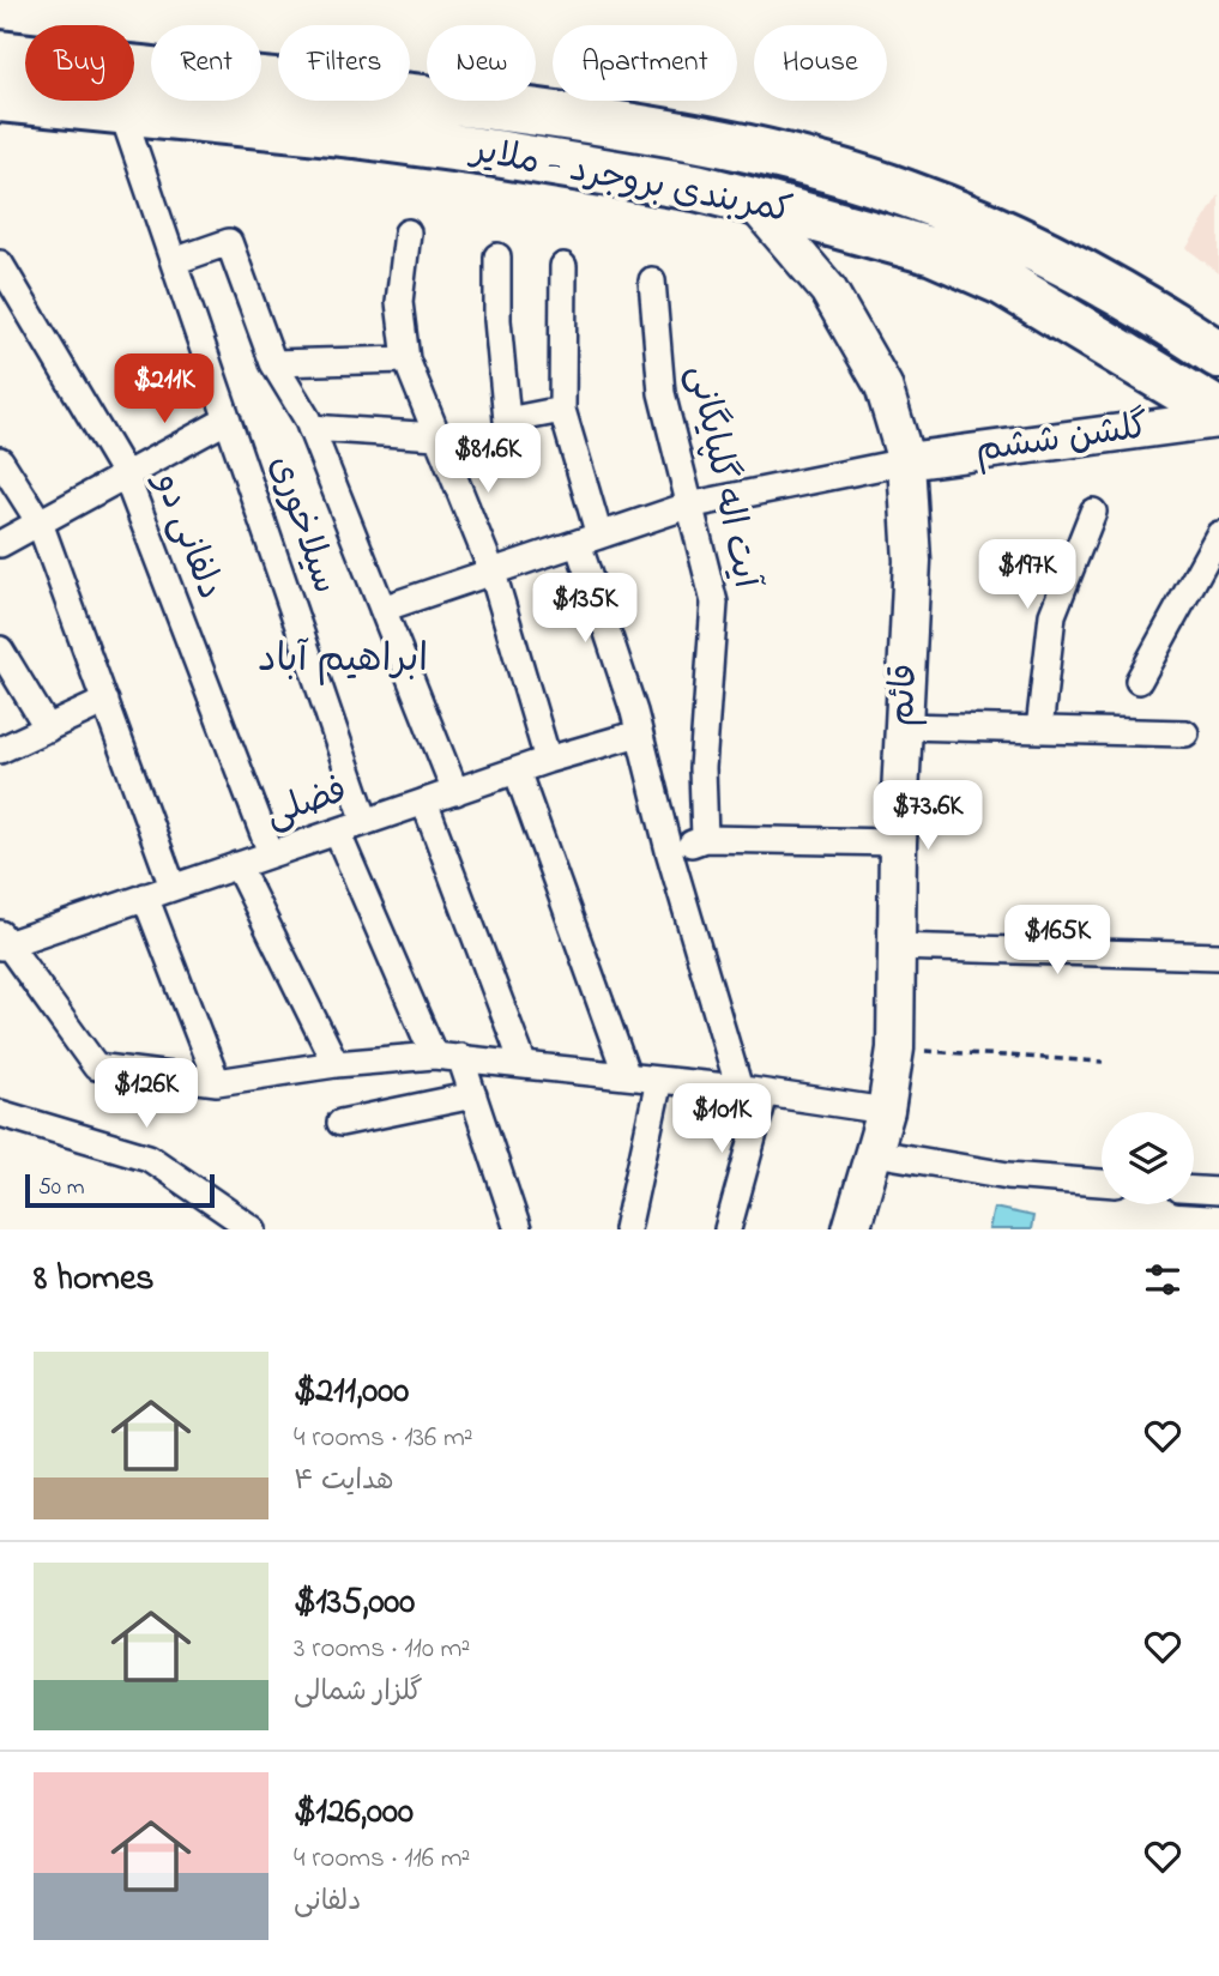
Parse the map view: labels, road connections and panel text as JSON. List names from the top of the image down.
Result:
{
  "streets": {
    "highway": ["کمربندی بروجرد - ملایر"],
    "street": [
      "گلشن ششم",
      "آیت اله گلپایگانی",
      "سیلاخوری",
      "دلفانی دو",
      "قائم",
      "فضلی"
    ]
  },
  "crossings": [
    ["کمربندی بروجرد - ملایر", "سیلاخوری"],
    ["کمربندی بروجرد - ملایر", "قائم"],
    ["گلشن ششم", "قائم"],
    ["سیلاخوری", "فضلی"],
    ["دلفانی دو", "فضلی"]
  ],
  "districts": ["ابراهیم آباد"],
  "scale_bar": "50 m",
  "page": {
    "chip": [
      "Buy",
      "Rent",
      "Filters",
      "New",
      "Apartment",
      "House"
    ],
    "price": [
      "$211K",
      "$81.6K",
      "$197K",
      "$135K",
      "$73.6K",
      "$165K",
      "$126K",
      "$101K"
    ],
    "scale": "50 m",
    "heading": "8 homes",
    "list": [
      {
        "name": "$211,000",
        "note": "4 rooms · 136 m² · هدایت ۴"
      },
      {
        "name": "$135,000",
        "note": "3 rooms · 110 m² · گلزار شمالی"
      },
      {
        "name": "$126,000",
        "note": "4 rooms · 116 m² · دلفانی"
      }
    ]
  }
}
